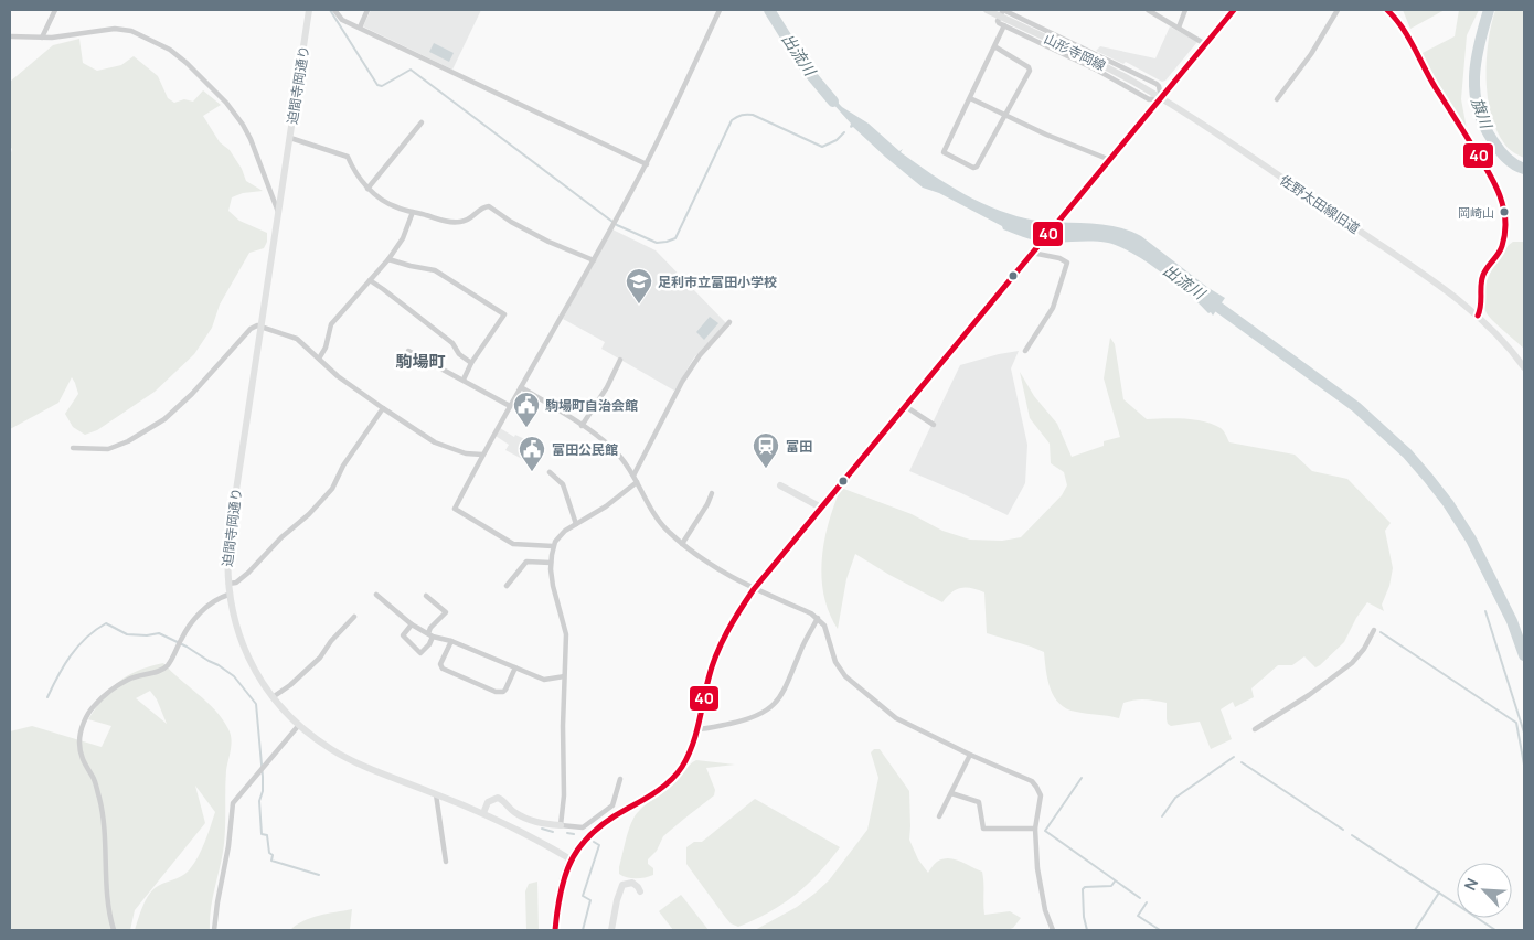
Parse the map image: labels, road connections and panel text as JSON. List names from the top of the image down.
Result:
{
  "streets": {
    "street": ["山形寺岡線", "迫間寺岡通り", "佐野太田線旧道"]
  },
  "crossings": [
    ["山形寺岡線", "佐野太田線旧道"]
  ],
  "districts": ["駒場町"],
  "water": ["出流川", "旗川"],
  "places": {
    "other": ["岡崎山"],
    "school or university": ["足利市立富田小学校"],
    "public building": ["駒場町自治会館", "富田公民館"],
    "station": ["富田"]
  },
  "lines": ["transit line 40"],
  "north": "top left"
}
